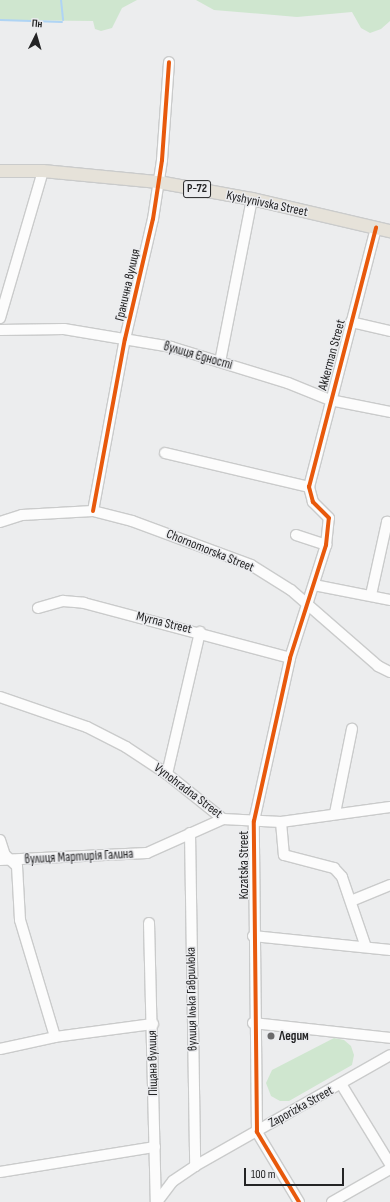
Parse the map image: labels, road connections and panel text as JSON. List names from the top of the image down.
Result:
{
  "streets": {
    "main road": ["Р-72", "Kyshynivska Street"],
    "street": [
      "Гранична вулиця",
      "Akkerman Street",
      "вулиця Єдності",
      "Chornomorska Street",
      "Myrna Street",
      "Vynohradna Street",
      "вулиця Мартирія Галина",
      "Kozatska Street",
      "вулиця Ілька Гаврилюка",
      "Піщана вулиця",
      "Zaporizka Street"
    ]
  },
  "crossings": [
    ["Kyshynivska Street", "Гранична вулиця"],
    ["Kyshynivska Street", "Akkerman Street"],
    ["Гранична вулиця", "вулиця Єдності"],
    ["Гранична вулиця", "Chornomorska Street"],
    ["Akkerman Street", "вулиця Єдності"],
    ["Akkerman Street", "Kozatska Street"],
    ["Chornomorska Street", "Kozatska Street"],
    ["Myrna Street", "Kozatska Street"],
    ["Vynohradna Street", "вулиця Мартирія Галина"],
    ["Vynohradna Street", "Kozatska Street"],
    ["вулиця Мартирія Галина", "вулиця Ілька Гаврилюка"],
    ["Kozatska Street", "Zaporizka Street"],
    ["вулиця Ілька Гаврилюка", "Zaporizka Street"],
    ["Піщана вулиця", "Zaporizka Street"]
  ],
  "places": ["Ледим"],
  "scale_bar": "100 m",
  "north": "top"
}
